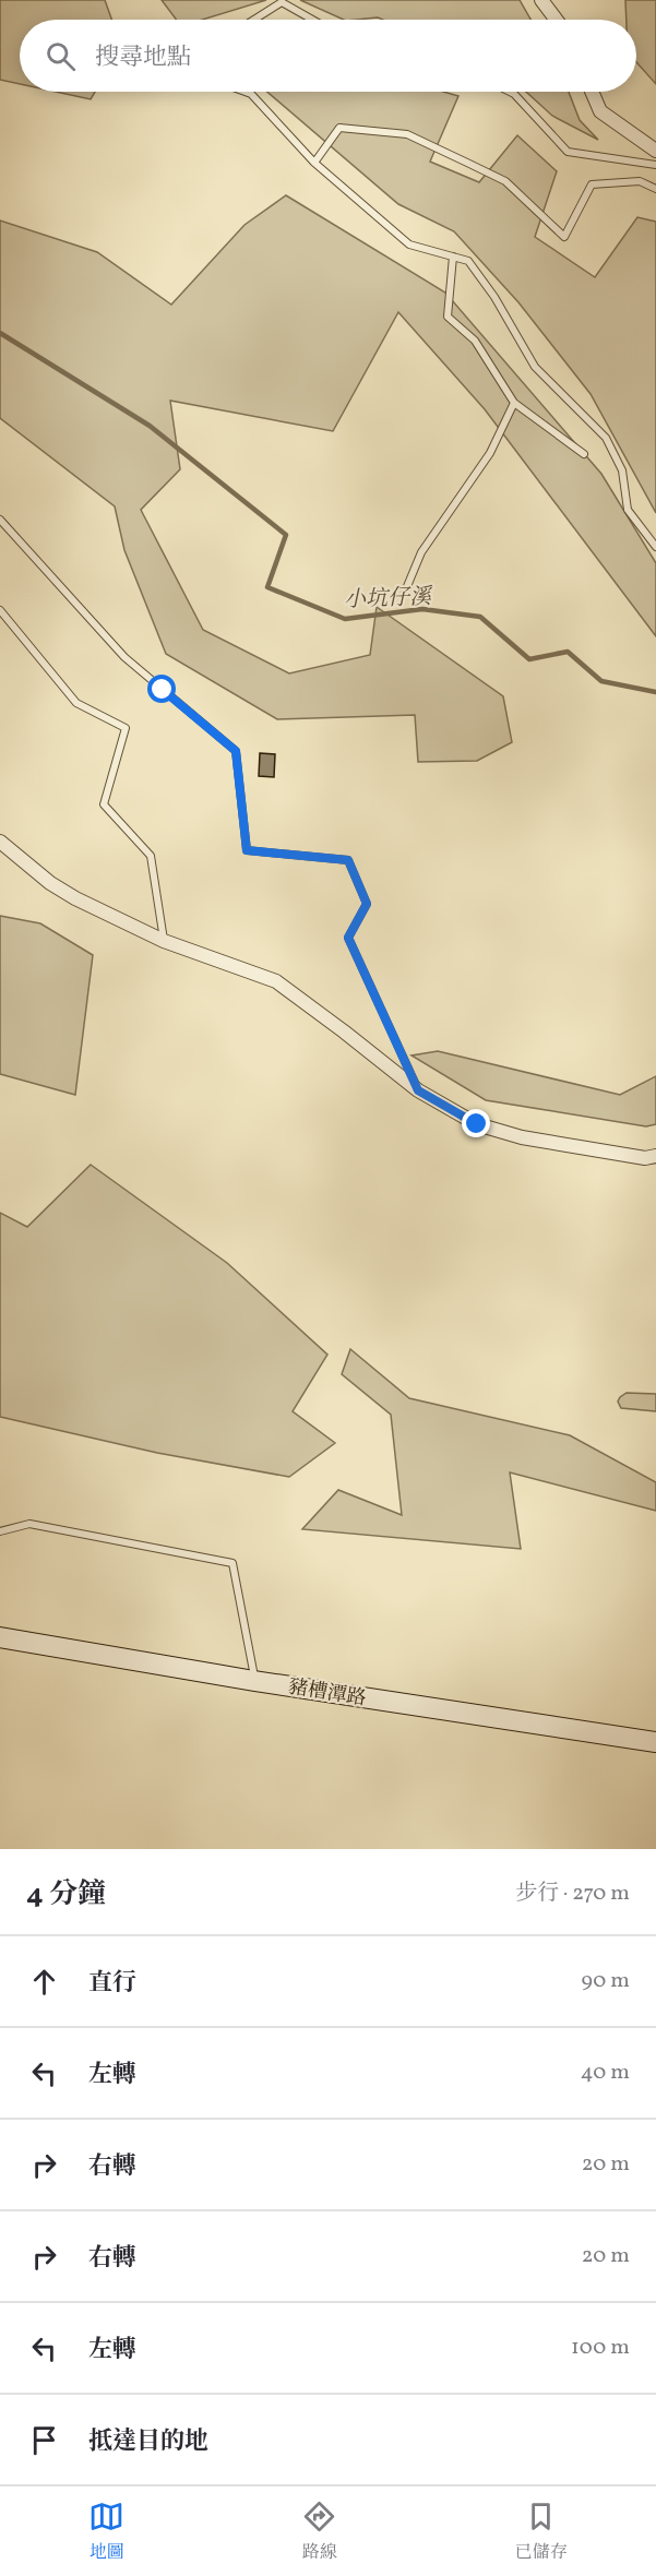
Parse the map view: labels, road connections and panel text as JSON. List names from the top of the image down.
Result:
{
  "streets": {
    "street": ["豬槽潭路"]
  },
  "water": ["小坑仔溪"],
  "page": {
    "search": "搜尋地點",
    "heading": ["4 分鐘", "步行 · 270 m"],
    "list": [
      ["直行", "90 m"],
      ["左轉", "40 m"],
      ["右轉", "20 m"],
      ["右轉", "20 m"],
      ["左轉", "100 m"],
      "抵達目的地"
    ],
    "nav": ["地圖", "路線", "已儲存"]
  }
}
